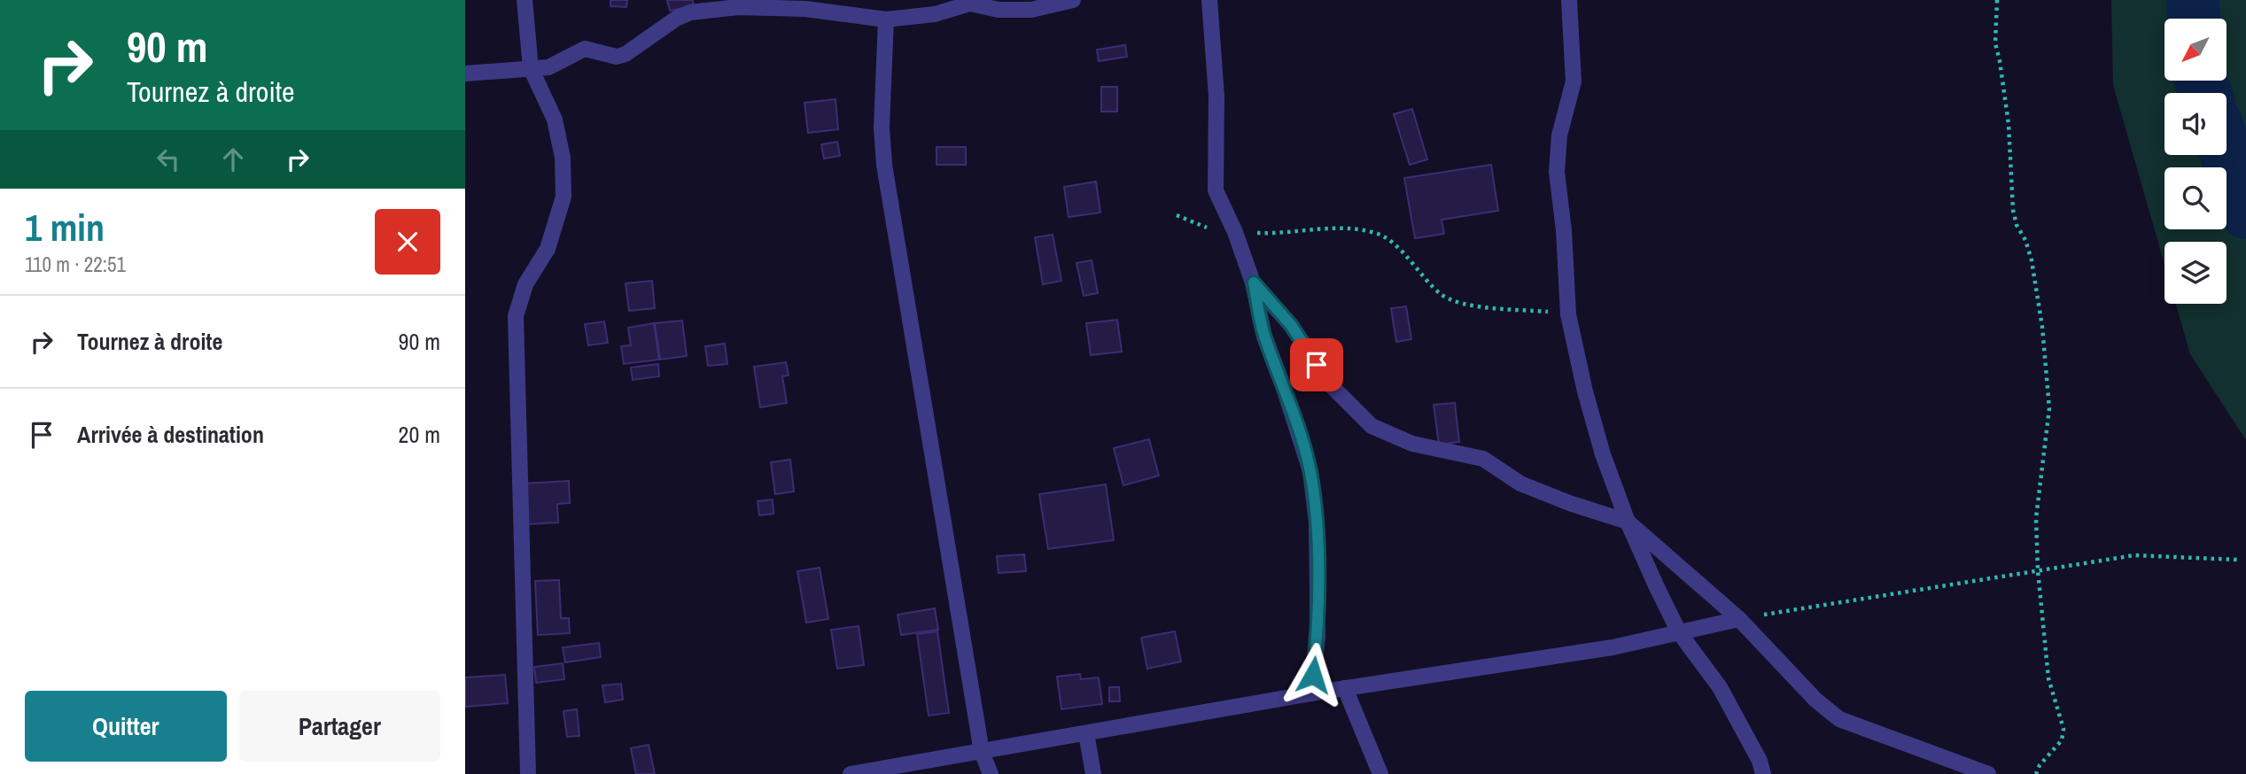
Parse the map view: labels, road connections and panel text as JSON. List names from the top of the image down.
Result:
{
  "north": "bottom left",
  "page": {
    "turn": ["90 m", "Tournez à droite"],
    "heading": ["1 min", "110 m · 22:51"],
    "list": [
      {
        "name": "Tournez à droite",
        "value": "90 m"
      },
      {
        "name": "Arrivée à destination",
        "value": "20 m"
      }
    ],
    "buttons": ["Quitter", "Partager"]
  }
}
